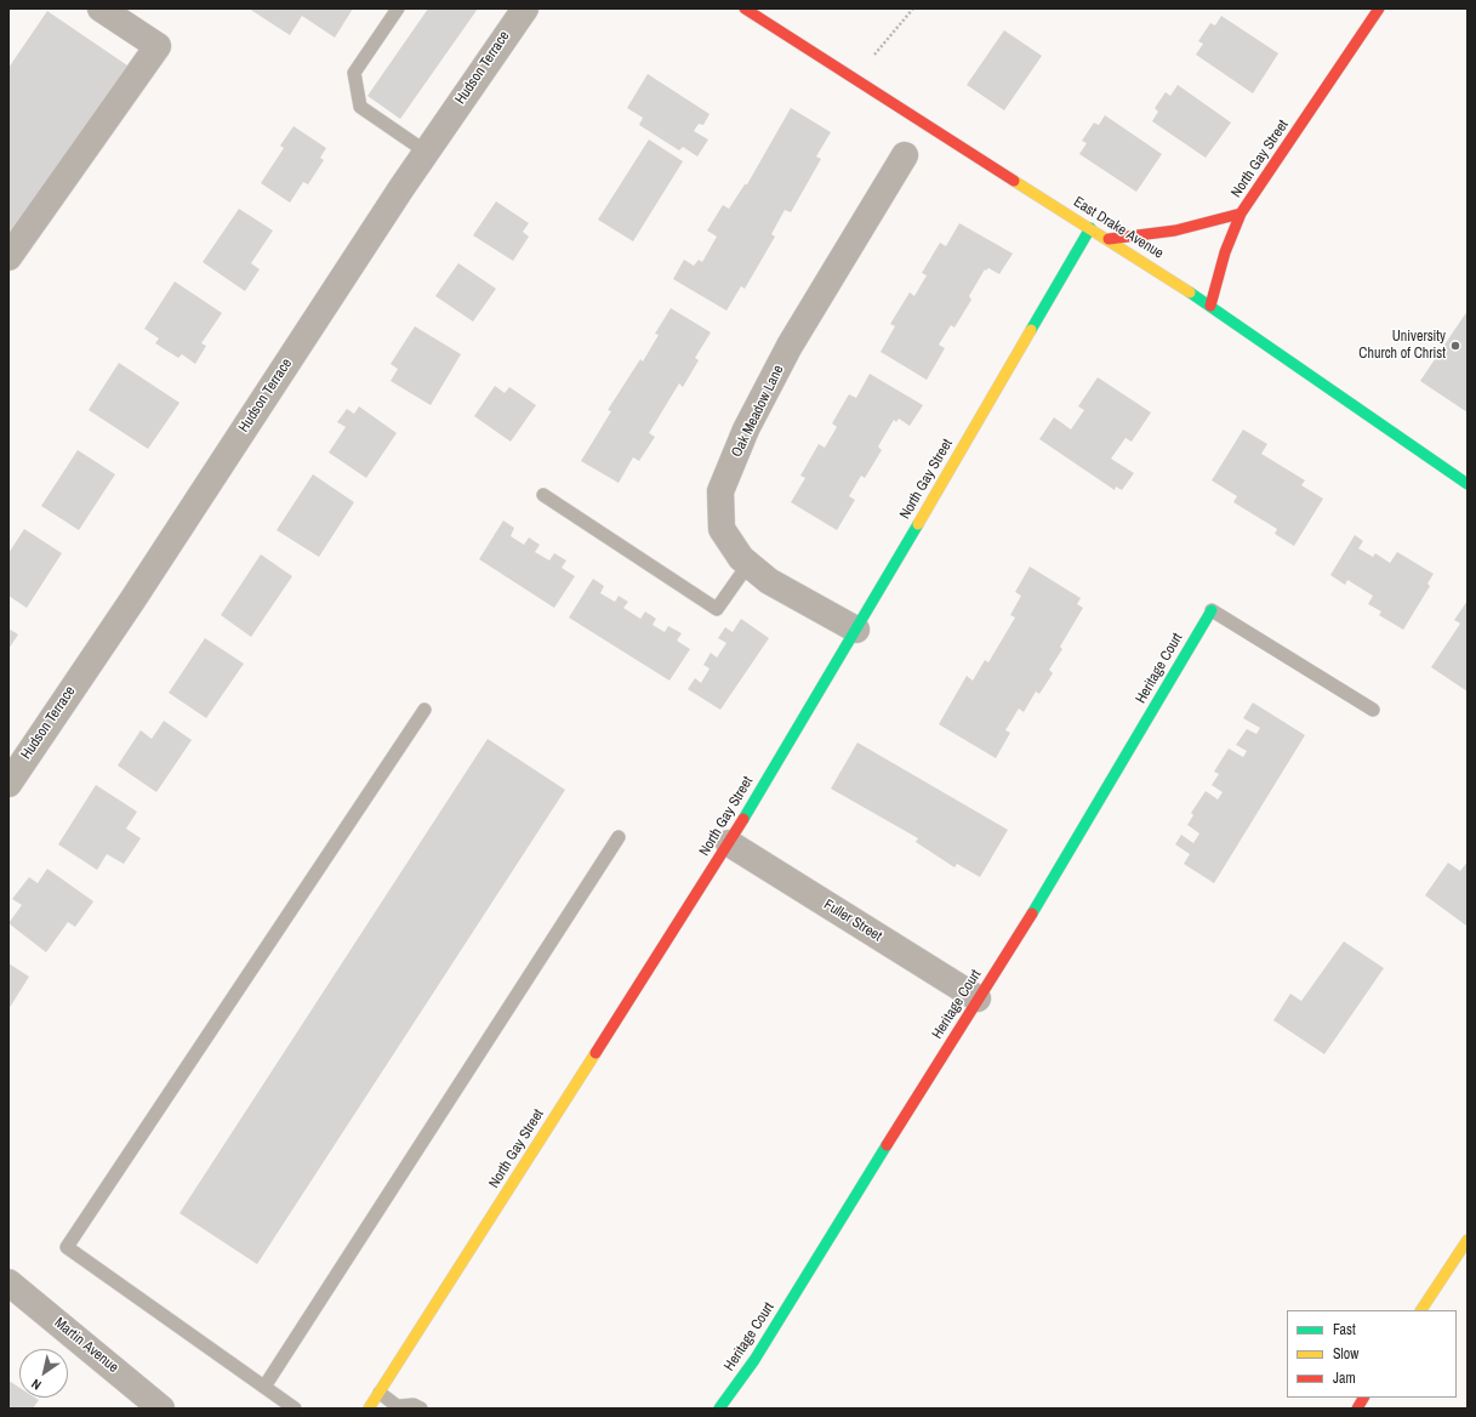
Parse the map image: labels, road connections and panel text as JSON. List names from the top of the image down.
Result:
{
  "streets": {
    "street": [
      "Hudson Terrace",
      "North Gay Street",
      "East Drake Avenue",
      "Oak Meadow Lane",
      "Heritage Court",
      "Fuller Street",
      "Martin Avenue"
    ]
  },
  "crossings": [
    ["North Gay Street", "East Drake Avenue"],
    ["North Gay Street", "Oak Meadow Lane"],
    ["North Gay Street", "Fuller Street"],
    ["Heritage Court", "Fuller Street"]
  ],
  "places": ["University Church of Christ"],
  "legend": ["Fast", "Slow", "Jam"],
  "north": "bottom left"
}
